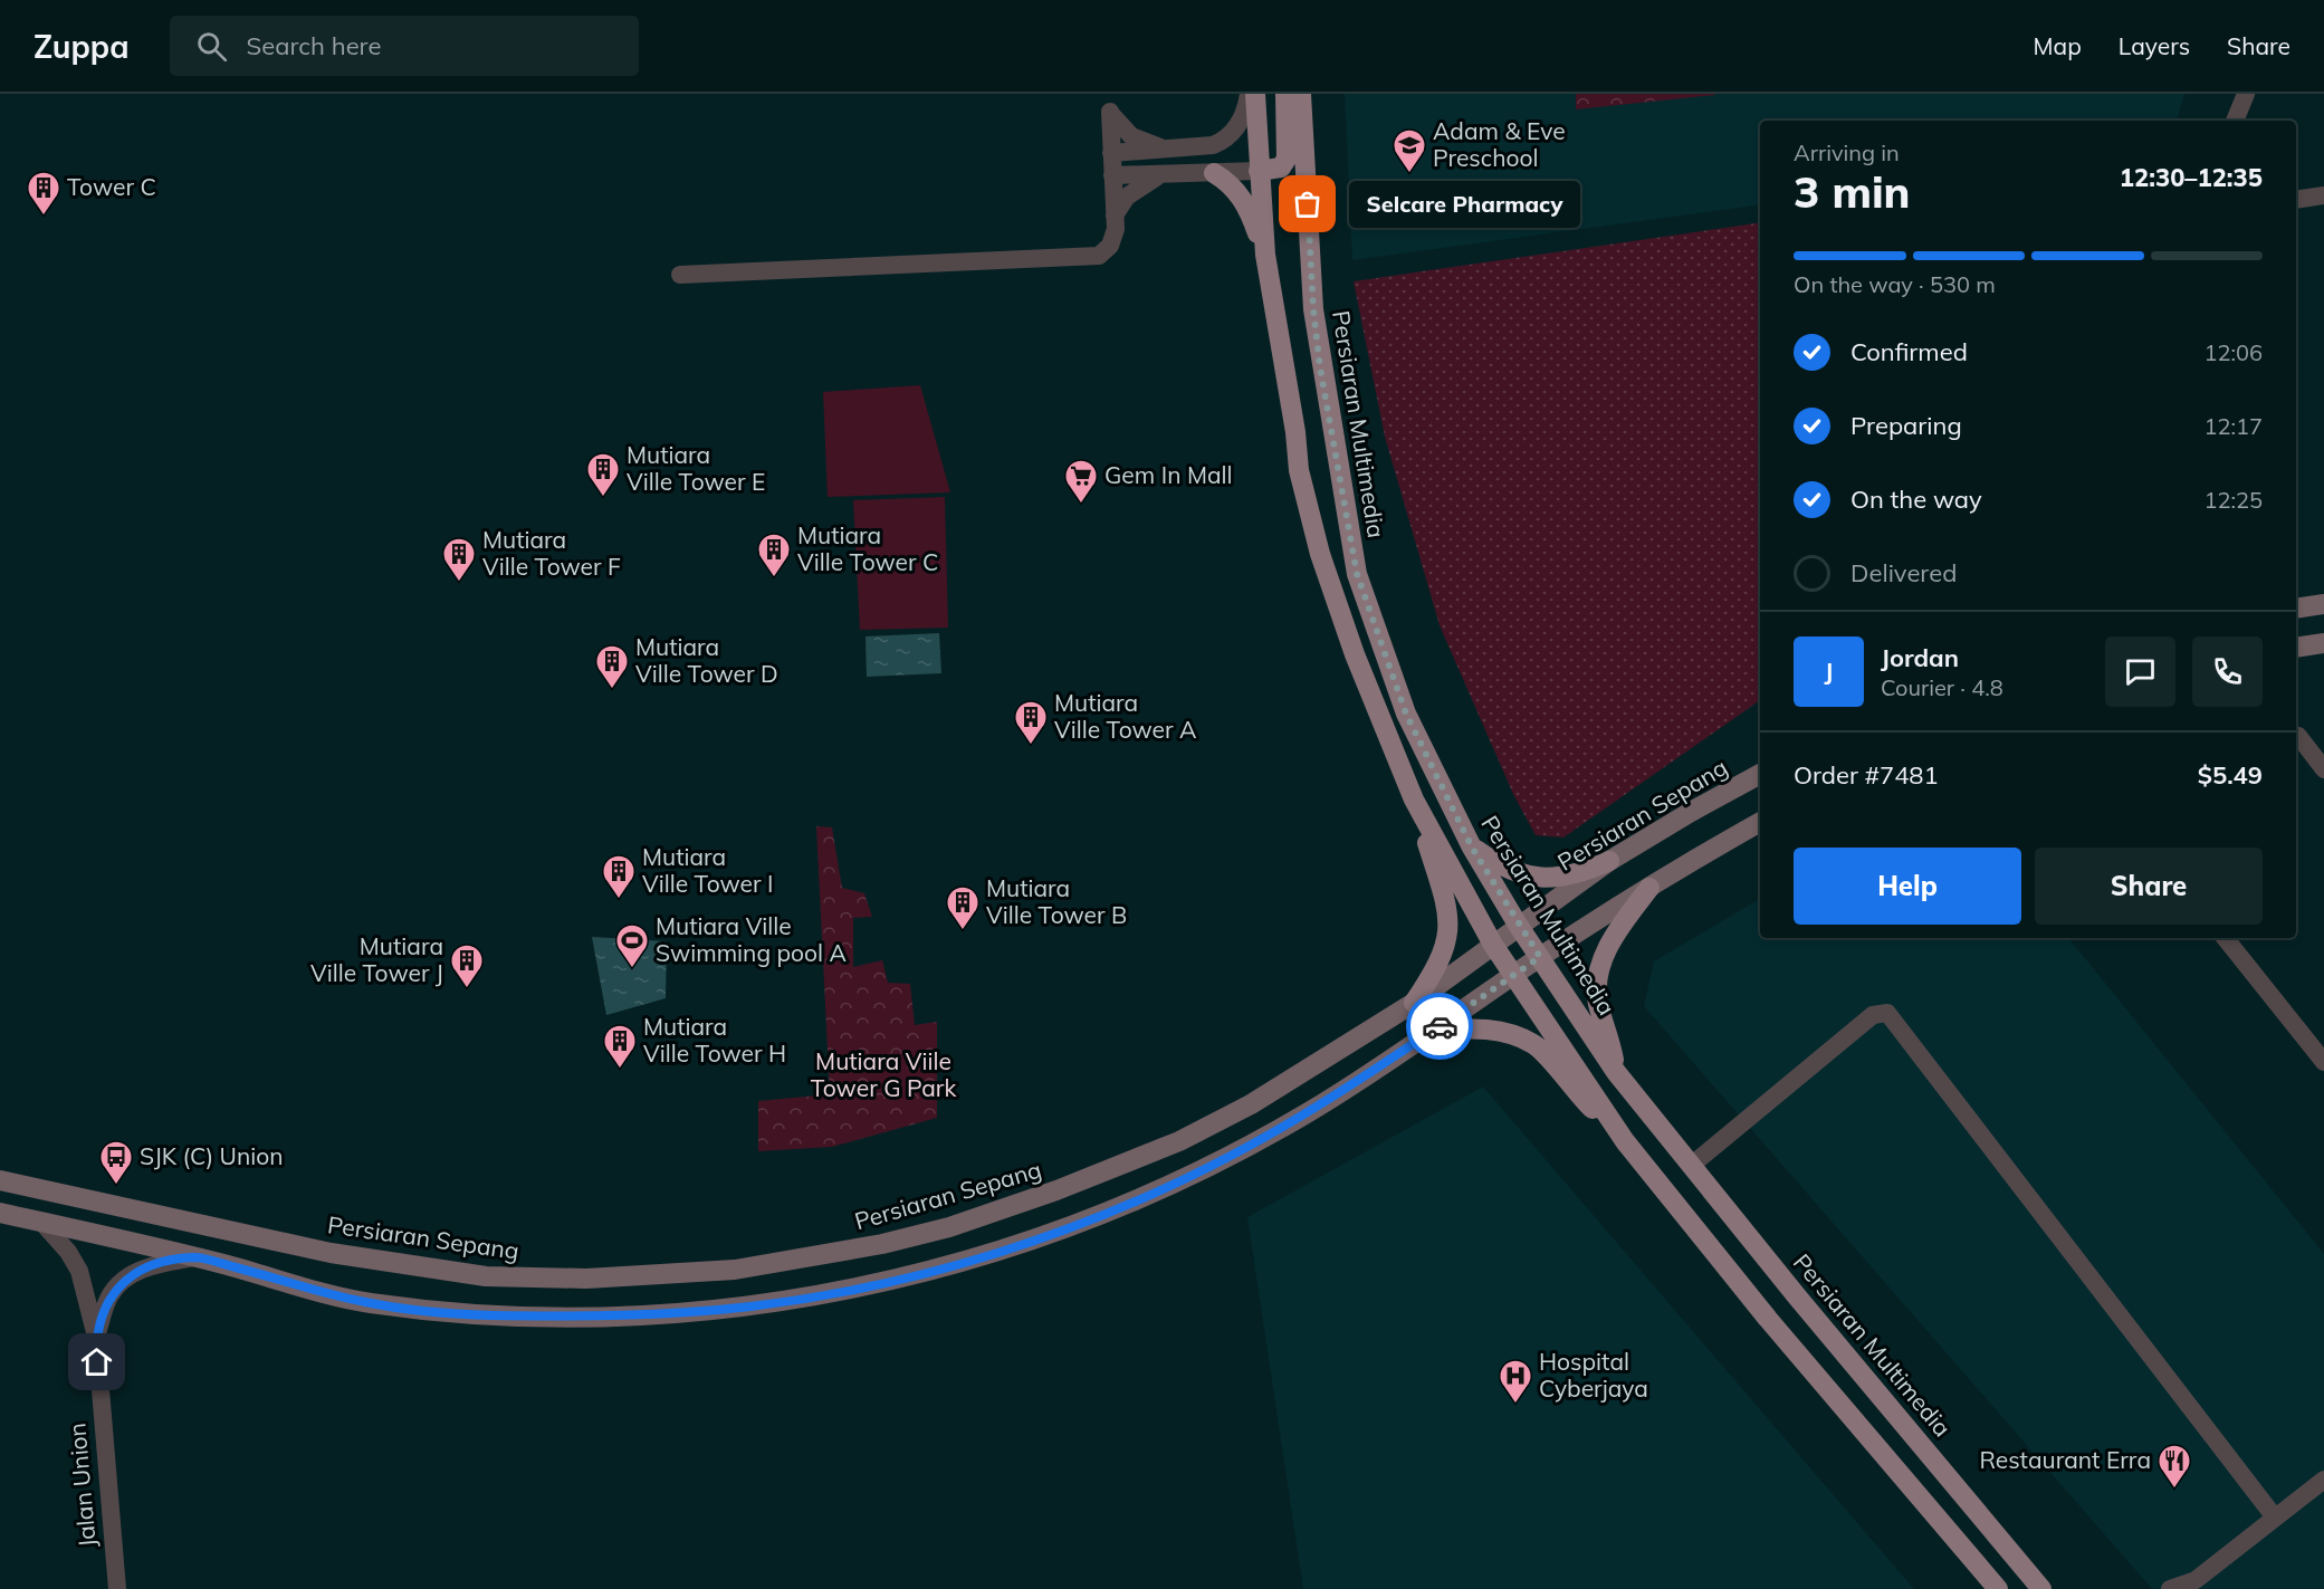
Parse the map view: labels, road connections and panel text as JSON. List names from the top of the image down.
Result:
{
  "streets": {
    "main road": ["Persiaran Multimedia"],
    "street": ["Persiaran Sepang", "Jalan Union"]
  },
  "crossings": [
    ["Persiaran Multimedia", "Persiaran Sepang"]
  ],
  "parks": ["Mutiara Viile Tower G Park"],
  "places": {
    "school or university": ["Adam & Eve Preschool"],
    "other": ["Selcare Pharmacy"],
    "building": [
      "Tower C",
      "Mutiara Ville Tower E",
      "Mutiara Ville Tower C",
      "Mutiara Ville Tower F",
      "Mutiara Ville Tower D",
      "Mutiara Ville Tower A",
      "Mutiara Ville Tower I",
      "Mutiara Ville Tower B",
      "Mutiara Ville Tower J",
      "Mutiara Ville Tower H"
    ],
    "supermarket": ["Gem In Mall"],
    "sports": ["Mutiara Ville Swimming pool A"],
    "bus stop": ["SJK (C) Union"],
    "hospital": ["Hospital Cyberjaya"],
    "restaurant": ["Restaurant Erra"]
  },
  "page": {
    "header": "Zuppa",
    "search": "Search here",
    "nav": ["Map", "Layers", "Share"],
    "heading": ["3 min", "Arriving in", "12:30–12:35"],
    "panel": [
      "Jordan",
      "Courier · 4.8",
      "Order #7481",
      "$5.49"
    ],
    "bubble": "Selcare Pharmacy",
    "bar": "On the way · 530 m",
    "list": [
      ["Confirmed", "12:06"],
      ["Preparing", "12:17"],
      ["On the way", "12:25"],
      "Delivered"
    ],
    "round": "J",
    "buttons": ["Help", "Share"]
  }
}
